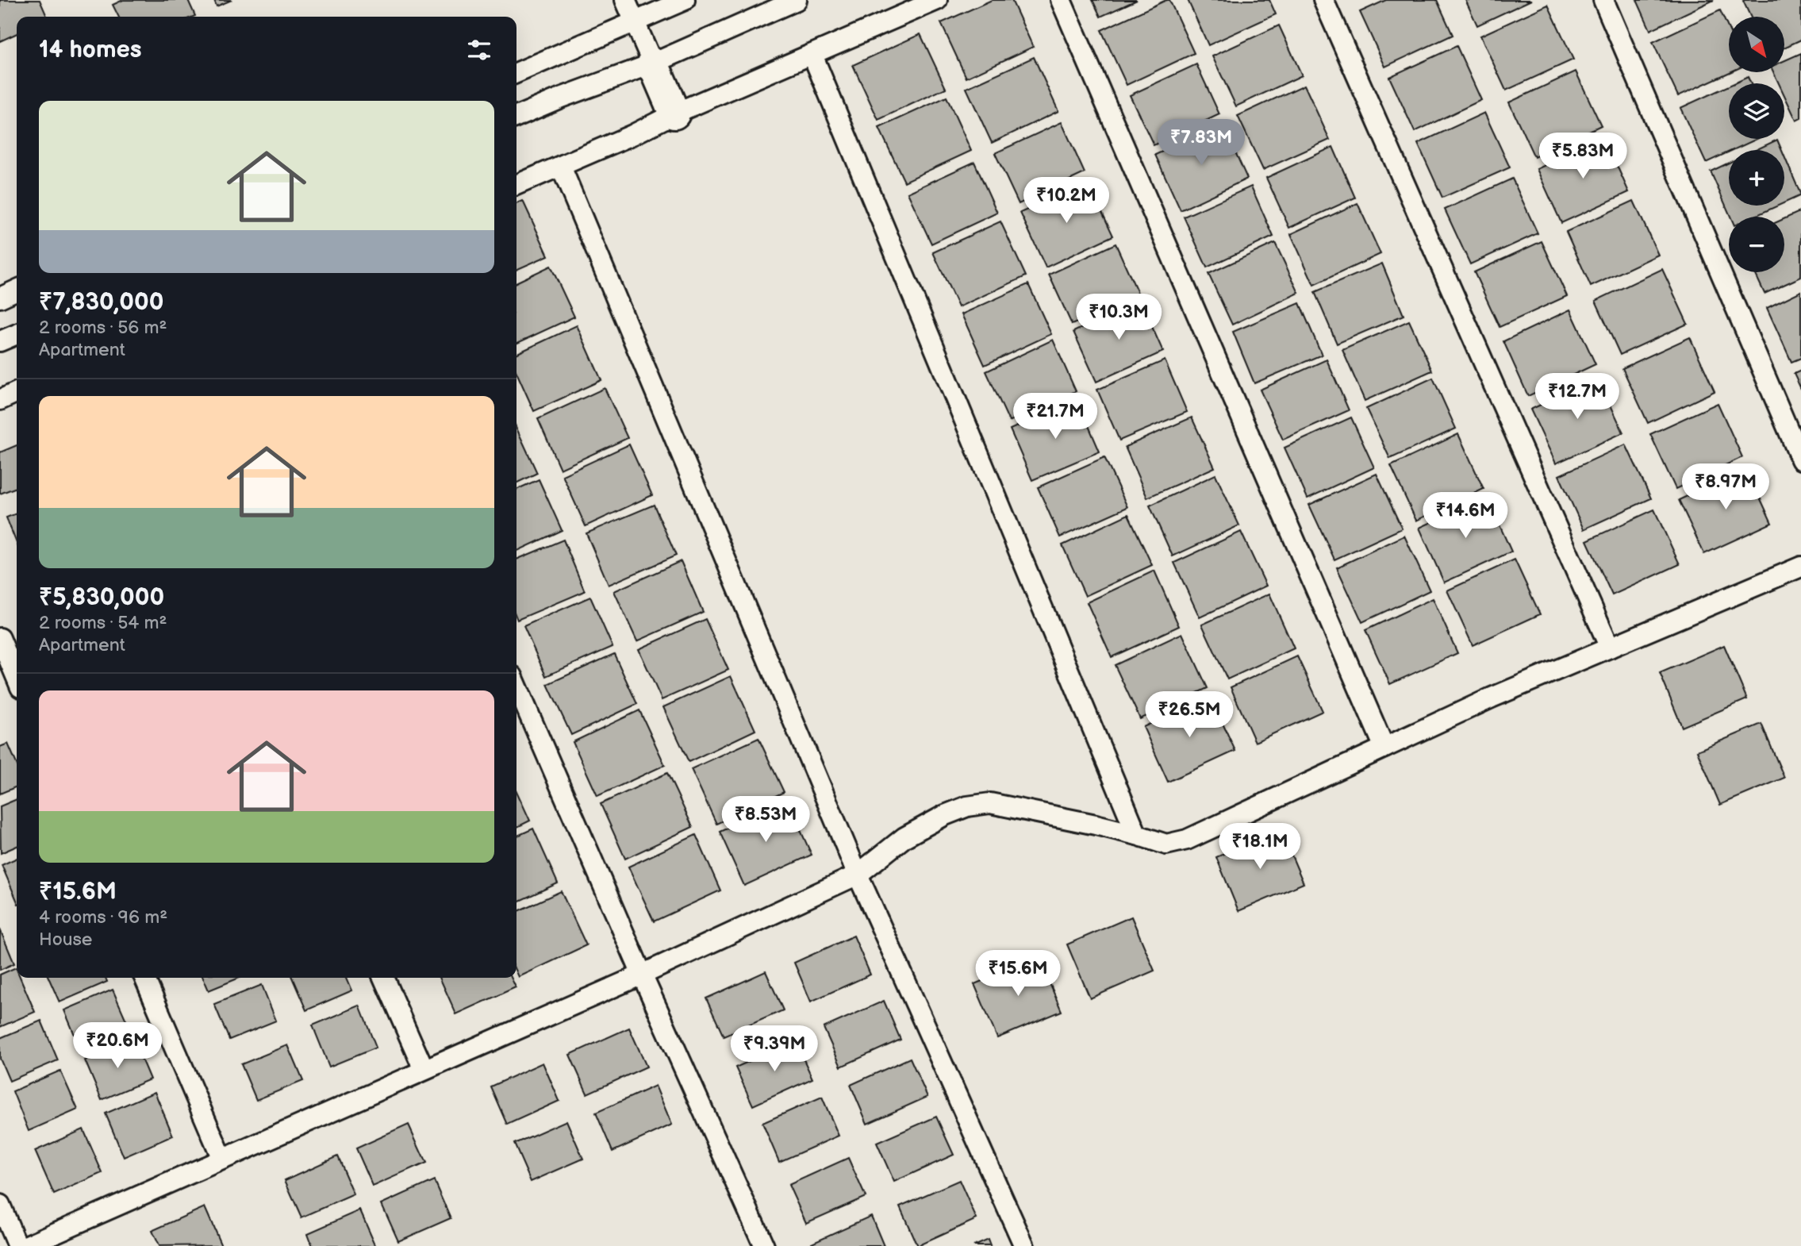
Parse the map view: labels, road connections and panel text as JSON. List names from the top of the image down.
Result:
{
  "north": "bottom right",
  "page": {
    "map_buttons": ["+", "−"],
    "heading": "14 homes",
    "list": [
      {
        "name": "₹7,830,000",
        "note": "2 rooms · 56 m² · Apartment"
      },
      {
        "name": "₹5,830,000",
        "note": "2 rooms · 54 m² · Apartment"
      },
      {
        "name": "₹15.6M",
        "note": "4 rooms · 96 m² · House"
      }
    ],
    "price": [
      "₹7.83M",
      "₹5.83M",
      "₹10.2M",
      "₹10.3M",
      "₹12.7M",
      "₹21.7M",
      "₹8.97M",
      "₹14.6M",
      "₹26.5M",
      "₹8.53M",
      "₹18.1M",
      "₹15.6M",
      "₹20.6M",
      "₹9.39M"
    ]
  }
}
